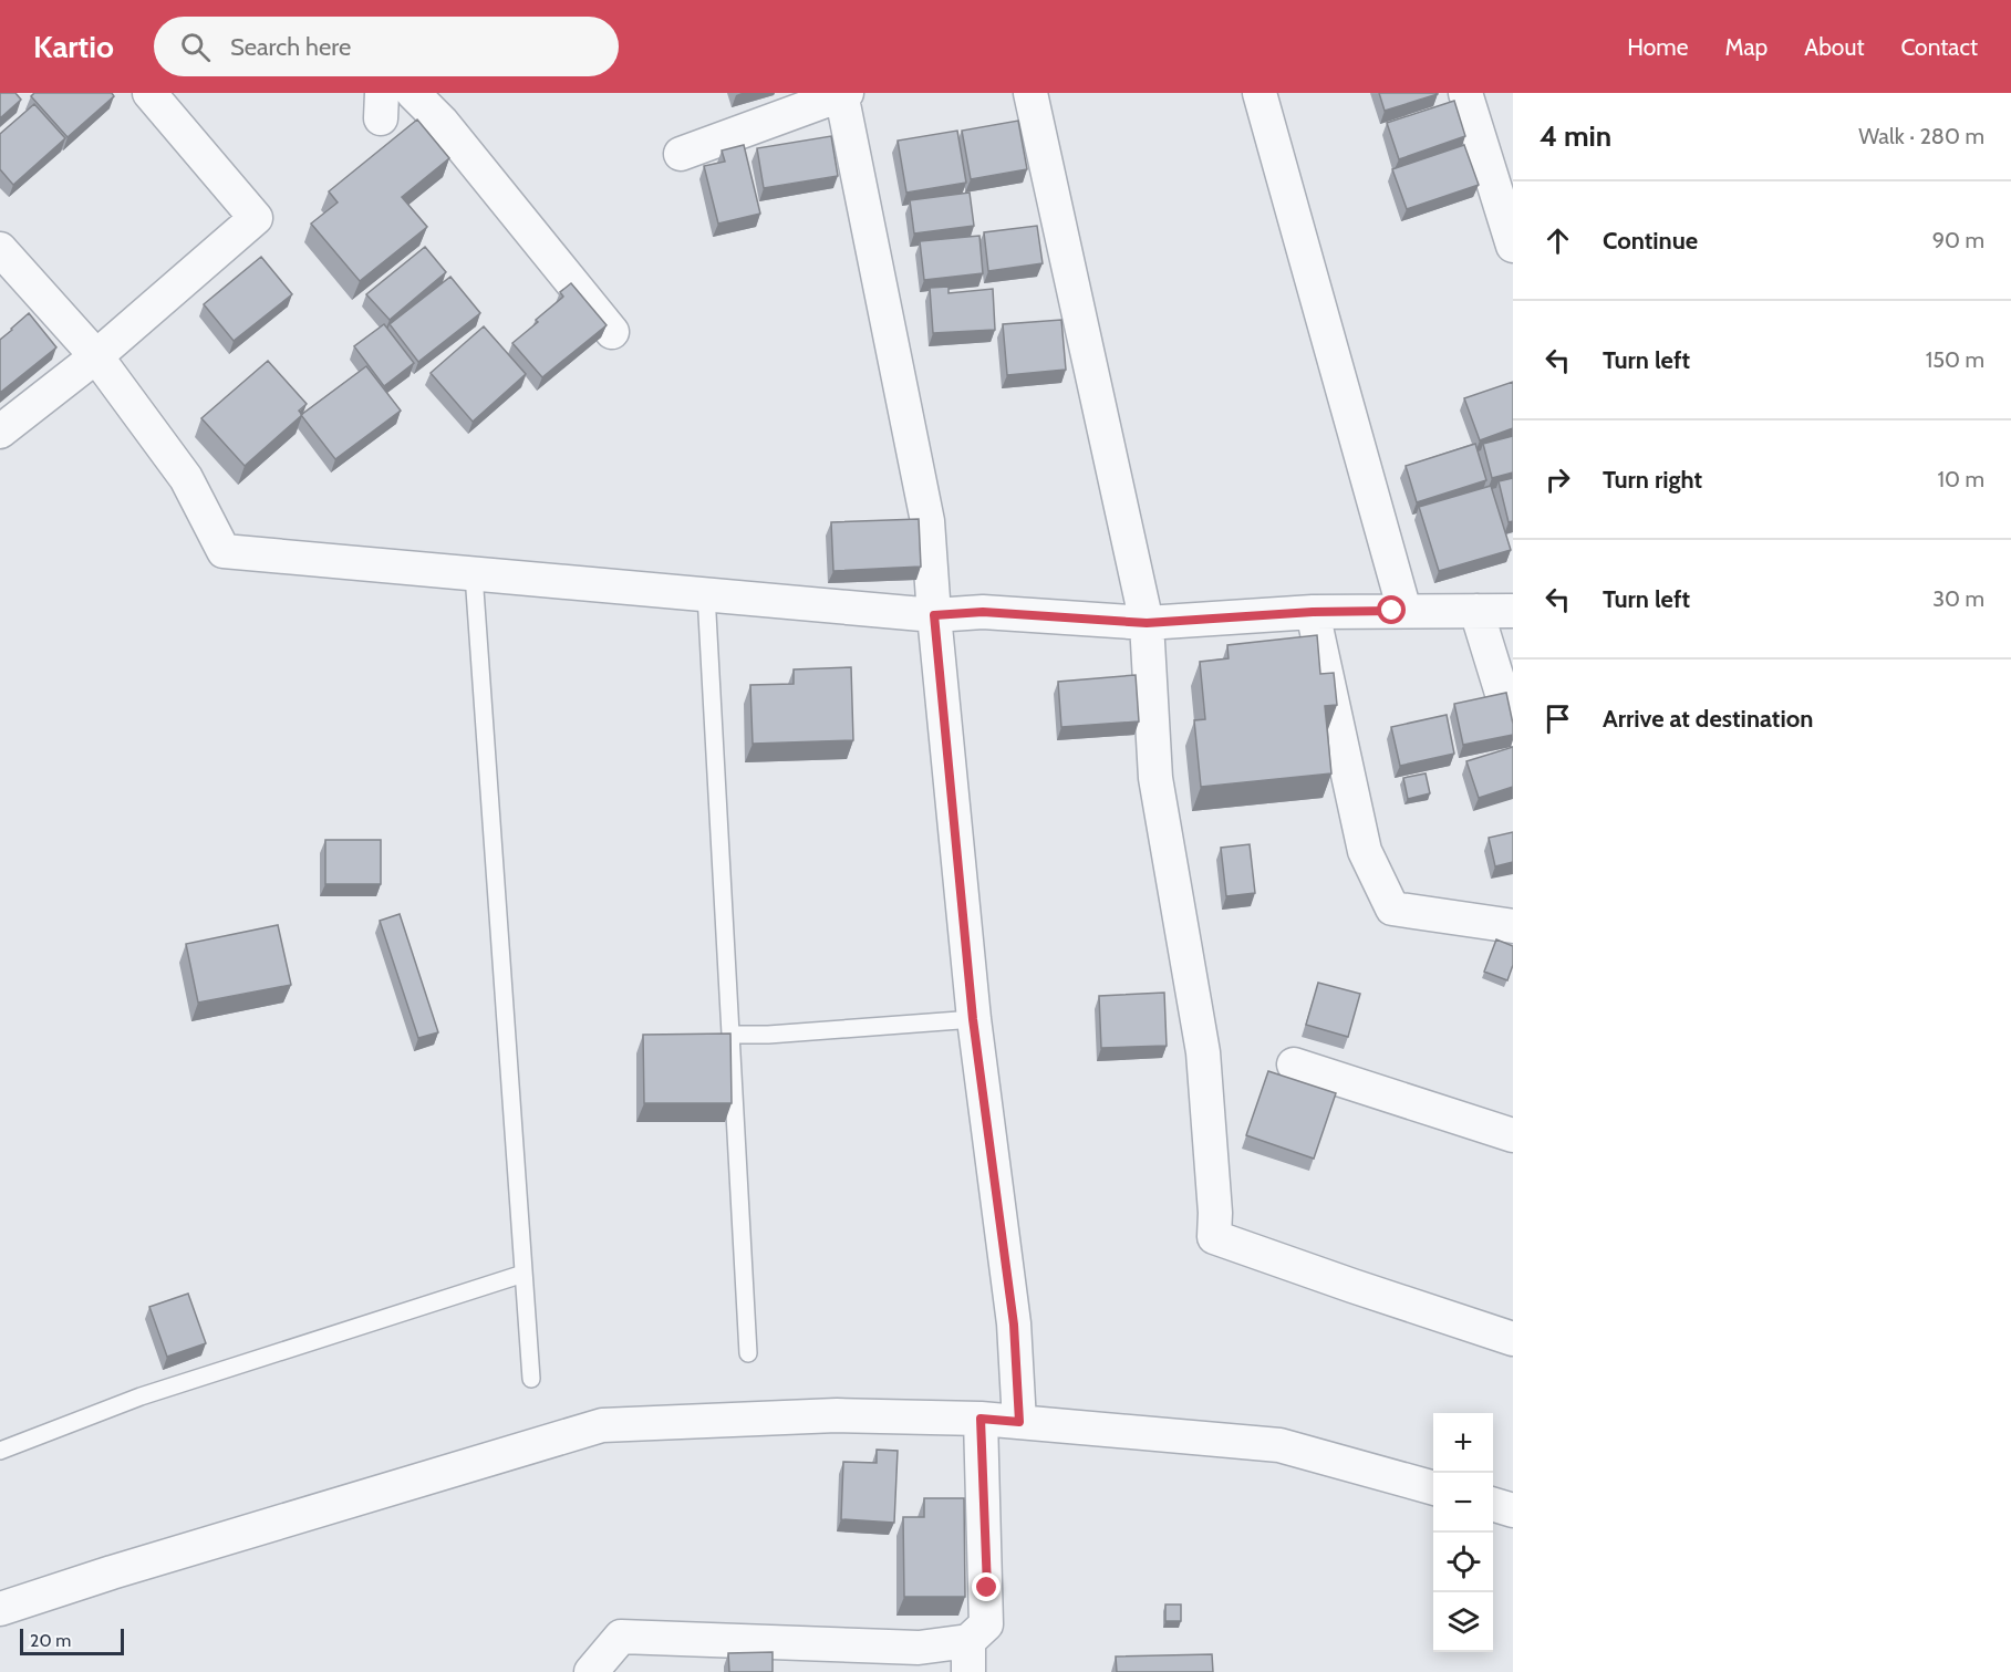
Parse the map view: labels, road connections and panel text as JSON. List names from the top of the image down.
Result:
{
  "scale_bar": "20 m",
  "page": {
    "header": "Kartio",
    "search": "Search here",
    "nav": [
      "Home",
      "Map",
      "About",
      "Contact"
    ],
    "heading": ["4 min", "Walk · 280 m"],
    "list": [
      ["Continue", "90 m"],
      ["Turn left", "150 m"],
      ["Turn right", "10 m"],
      ["Turn left", "30 m"],
      "Arrive at destination"
    ],
    "map_buttons": ["+", "−"],
    "scale": "20 m"
  }
}
